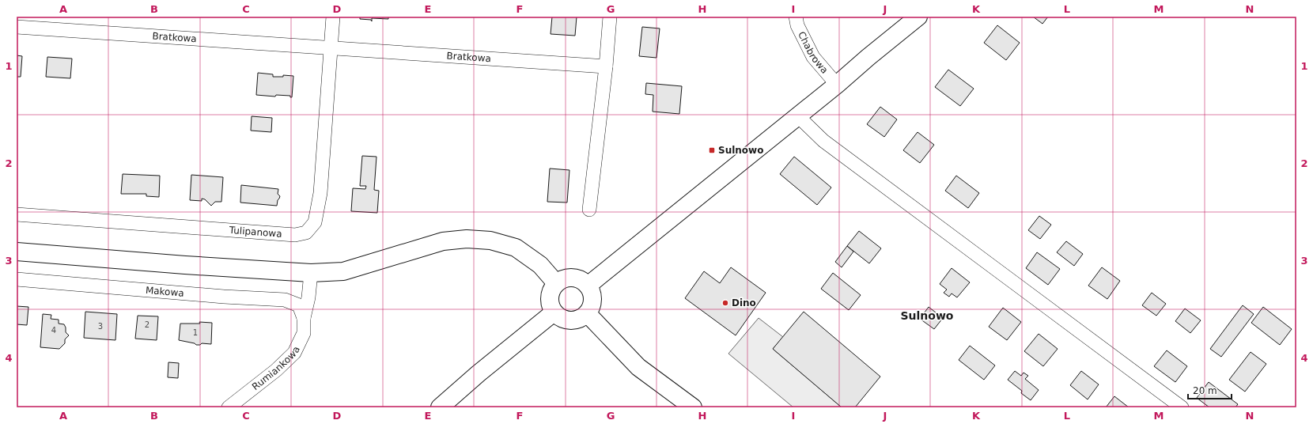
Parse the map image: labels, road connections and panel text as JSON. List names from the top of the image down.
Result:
{
  "streets": {
    "street": [
      "Bratkowa",
      "Chabrowa",
      "Tulipanowa",
      "Makowa",
      "Rumiankowa"
    ]
  },
  "crossings": [
    ["Bratkowa", "Tulipanowa"],
    ["Makowa", "Rumiankowa"]
  ],
  "districts": ["Sulnowo"],
  "places": {
    "transit": ["Sulnowo"],
    "other": ["Dino"]
  },
  "house_numbers": [
    "2",
    "3",
    "4",
    "1"
  ],
  "scale_bar": "20 m",
  "grid": {
    "columns": [
      "A",
      "B",
      "C",
      "D",
      "E",
      "F",
      "G",
      "H",
      "I",
      "J",
      "K",
      "L",
      "M",
      "N"
    ],
    "rows": [
      "1",
      "2",
      "3",
      "4"
    ]
  }
}
